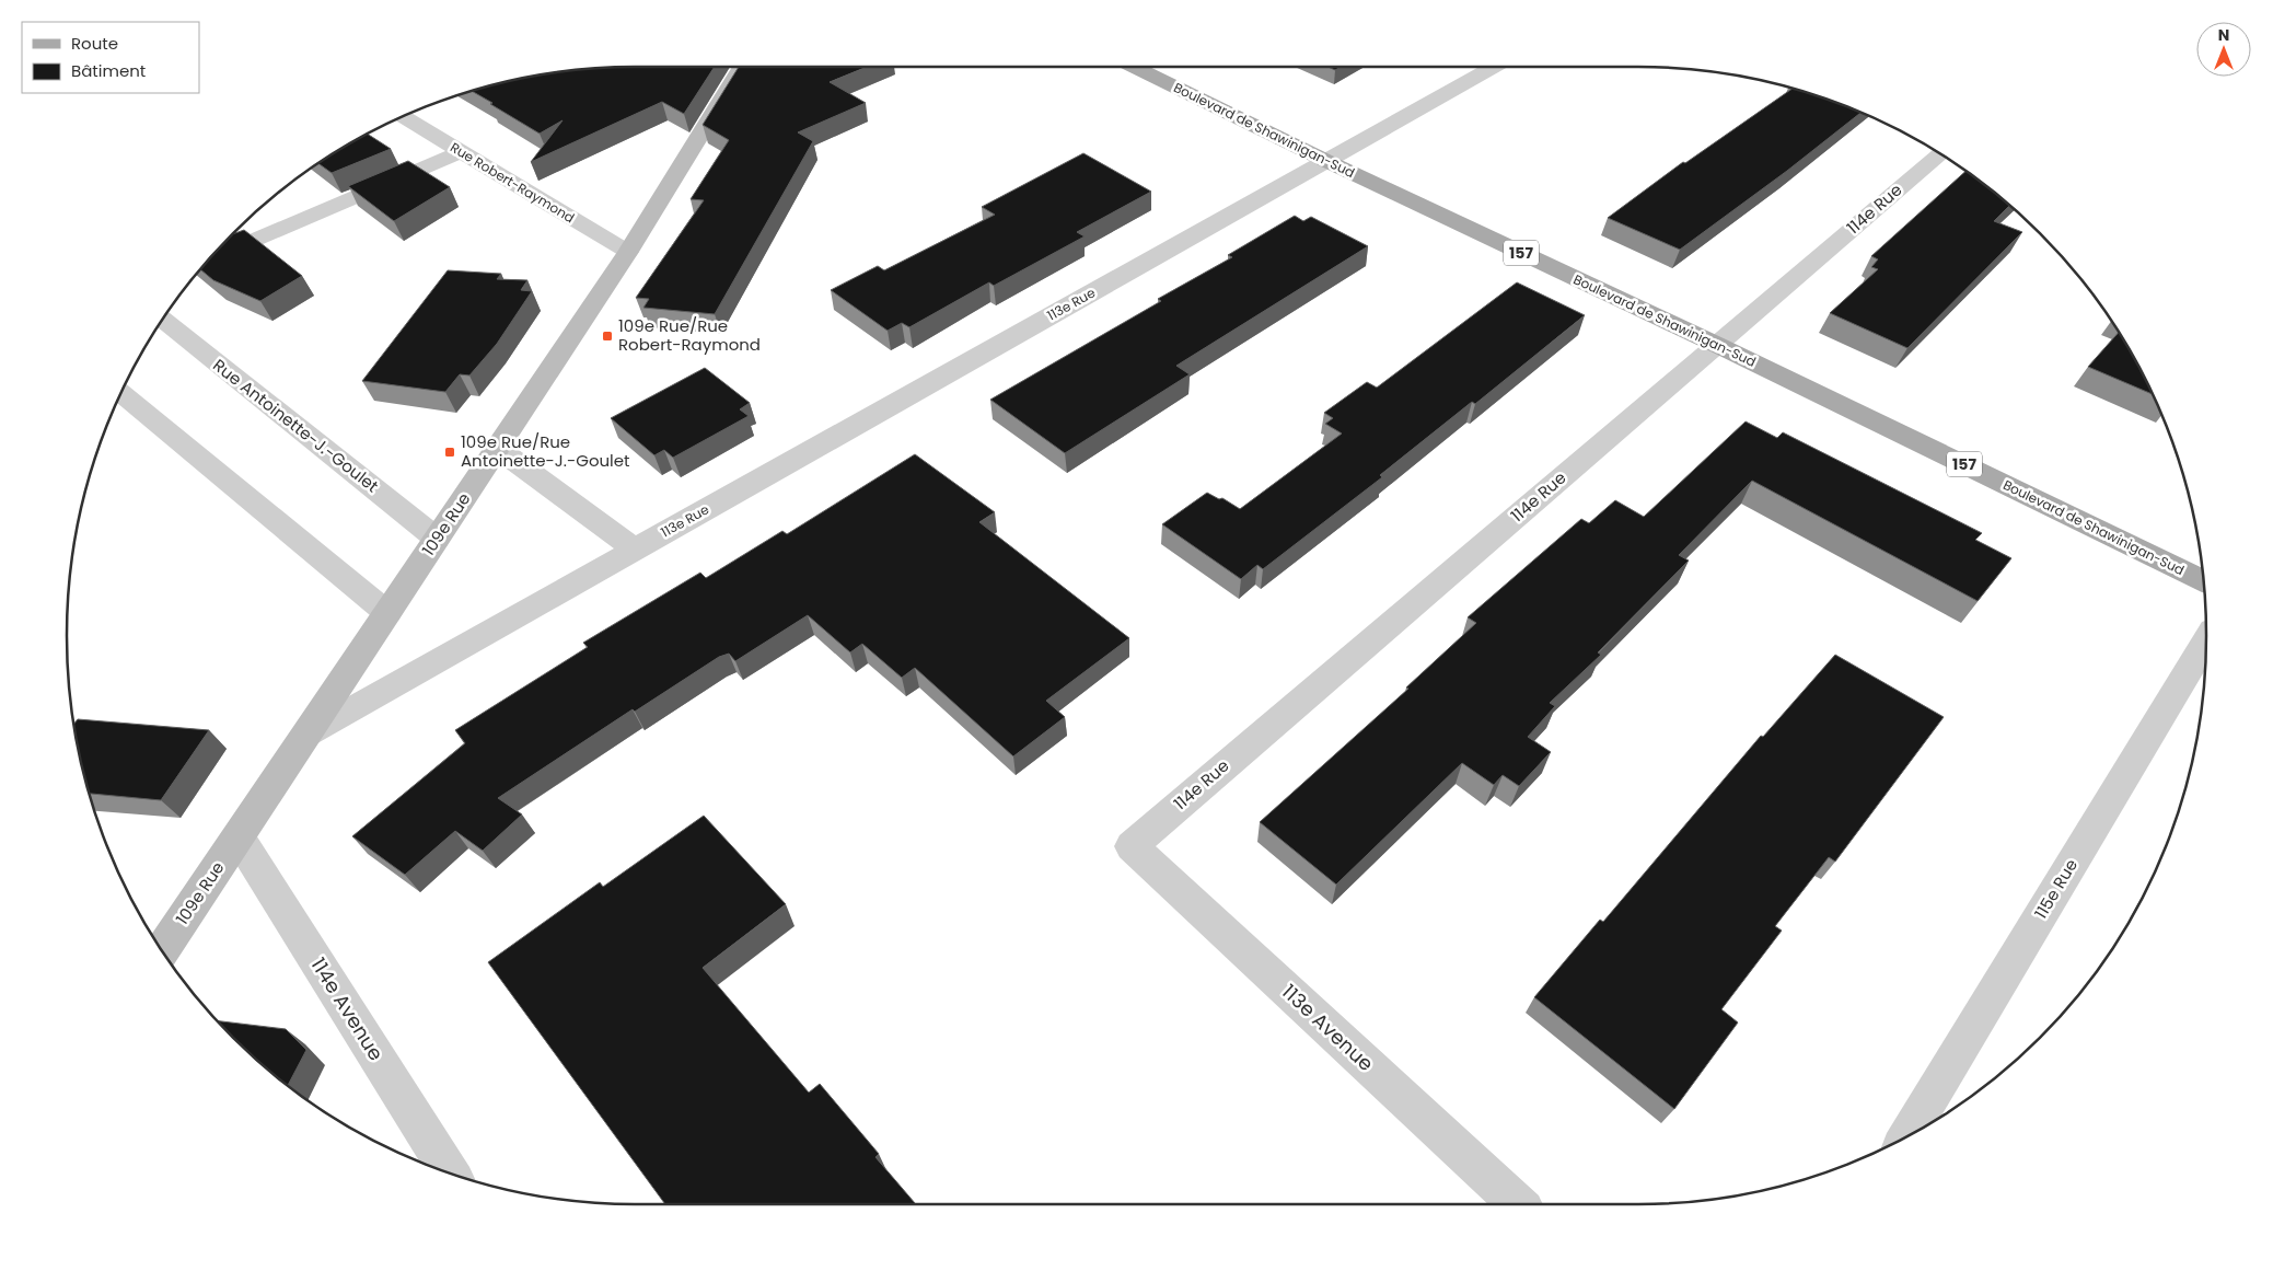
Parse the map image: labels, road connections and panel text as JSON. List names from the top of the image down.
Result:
{
  "streets": {
    "main road": ["Boulevard de Shawinigan-Sud", "157"],
    "street": [
      "Rue Robert-Raymond",
      "114e Rue",
      "113e Rue",
      "Rue Antoinette-J.-Goulet",
      "109e Rue",
      "115e Rue",
      "114e Avenue",
      "113e Avenue"
    ]
  },
  "crossings": [
    ["Boulevard de Shawinigan-Sud", "114e Rue"],
    ["Boulevard de Shawinigan-Sud", "113e Rue"],
    ["Rue Robert-Raymond", "109e Rue"],
    ["114e Rue", "113e Avenue"],
    ["113e Rue", "109e Rue"],
    ["Rue Antoinette-J.-Goulet", "109e Rue"],
    ["109e Rue", "114e Avenue"]
  ],
  "places": {
    "transit": ["109e Rue/Rue Robert-Raymond", "109e Rue/Rue Antoinette-J.-Goulet"]
  },
  "legend": ["Route", "Bâtiment"],
  "north": "top"
}
